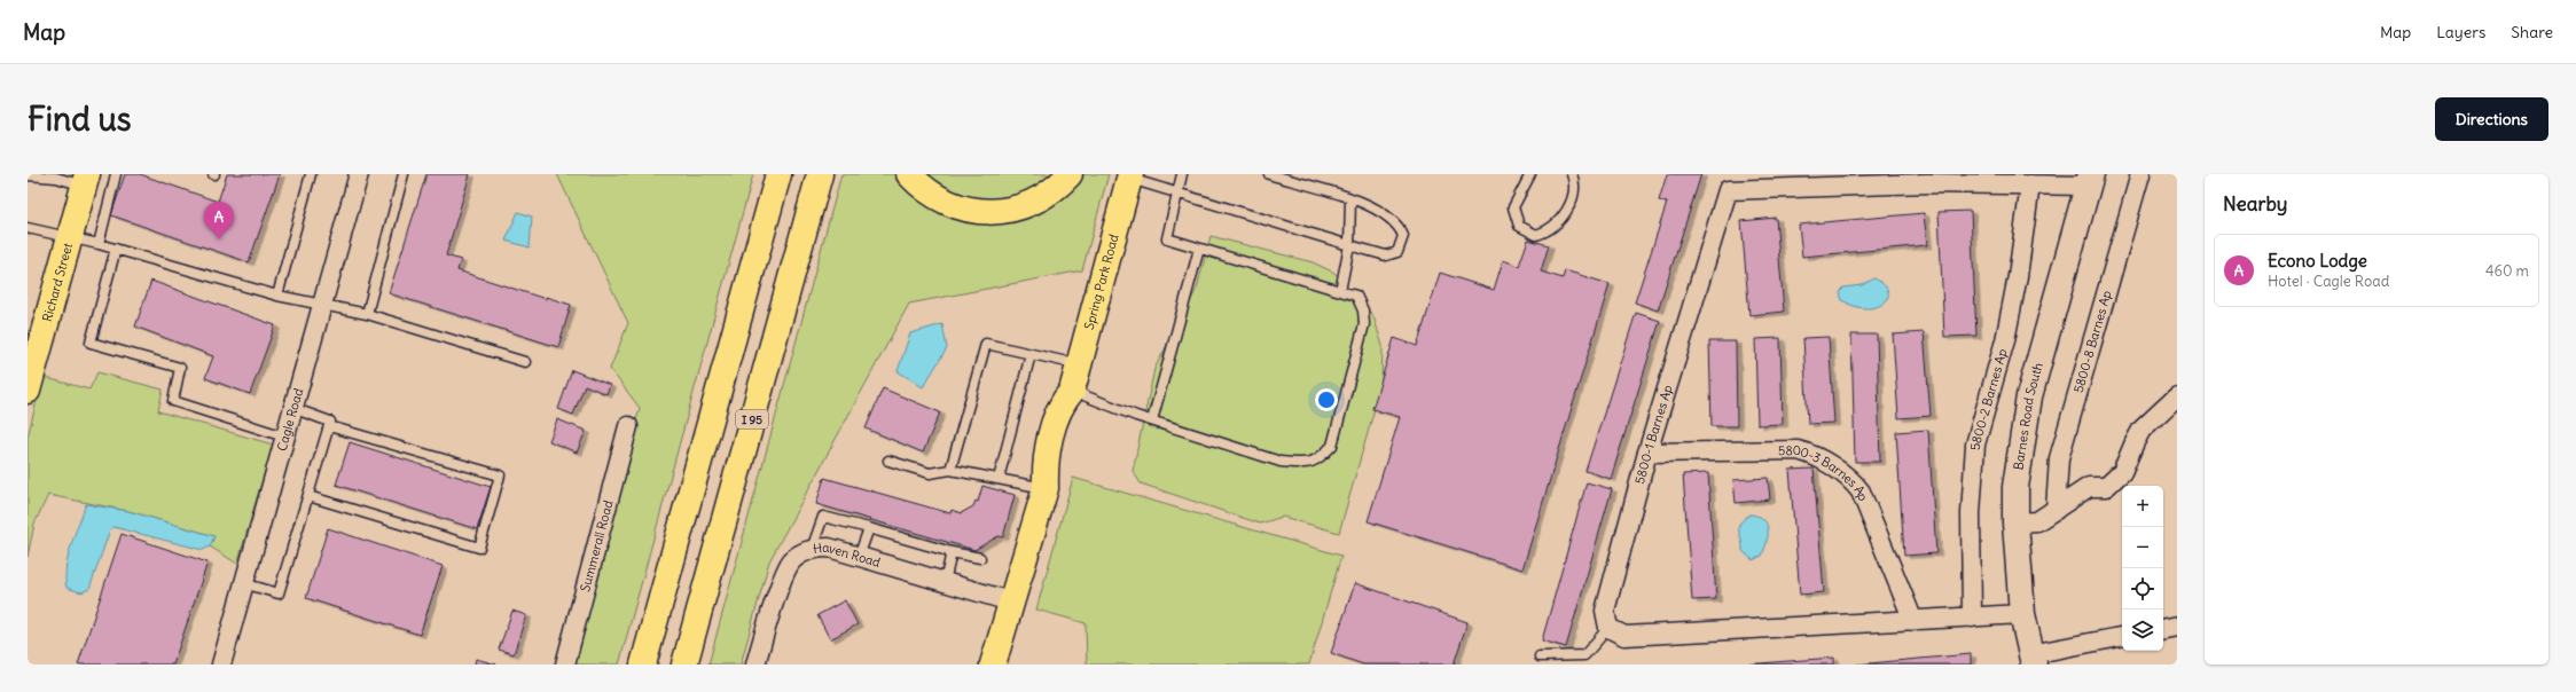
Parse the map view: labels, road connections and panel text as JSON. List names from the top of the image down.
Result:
{
  "streets": {
    "main road": ["Richard Street", "Spring Park Road", "I 95"],
    "street": [
      "5800-8 Barnes Ap",
      "5800-2 Barnes Ap",
      "Barnes Road South",
      "Cagle Road",
      "5800-1 Barnes Ap",
      "5800-3 Barnes Ap",
      "Summerall Road",
      "Haven Road"
    ]
  },
  "crossings": [
    ["Spring Park Road", "Haven Road"],
    ["5800-2 Barnes Ap", "5800-1 Barnes Ap"],
    ["Barnes Road South", "5800-1 Barnes Ap"],
    ["5800-1 Barnes Ap", "5800-3 Barnes Ap"]
  ],
  "page": {
    "header": "Map",
    "nav": ["Map", "Layers", "Share"],
    "buttons": "Directions",
    "title": "Find us",
    "heading": "Nearby",
    "pins": "A",
    "list": [
      {
        "mark": "A",
        "name": "Econo Lodge",
        "note": "Hotel · Cagle Road",
        "value": "460 m"
      }
    ],
    "map_buttons": ["+", "−"]
  }
}
